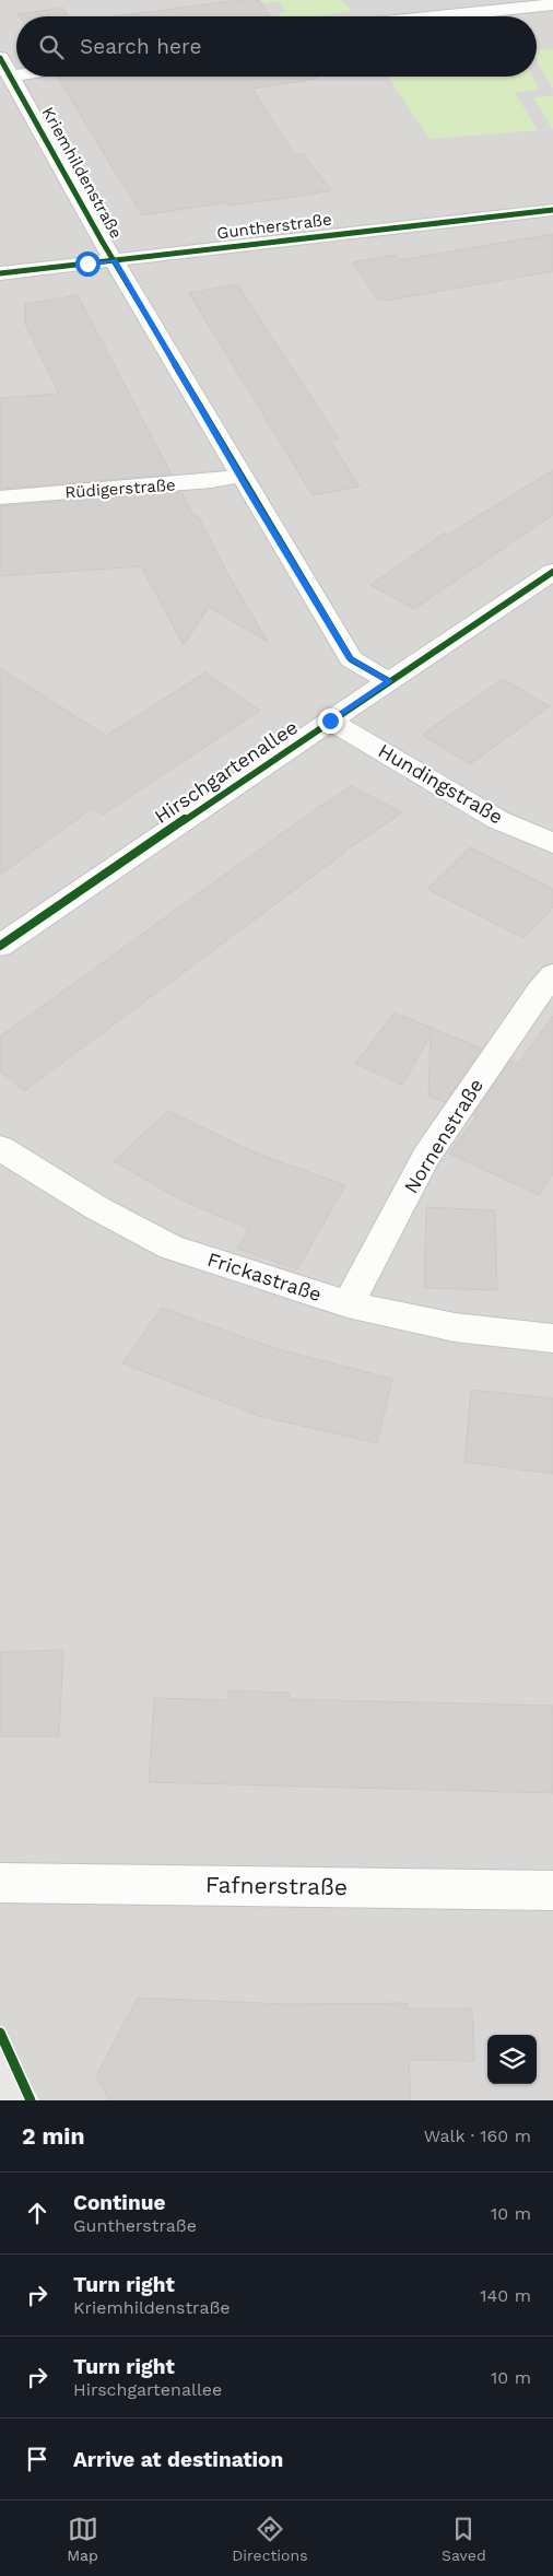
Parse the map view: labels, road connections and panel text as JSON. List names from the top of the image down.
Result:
{
  "streets": {
    "street": [
      "Kriemhildenstraße",
      "Guntherstraße",
      "Rüdigerstraße",
      "Hirschgartenallee",
      "Hundingstraße",
      "Nornenstraße",
      "Frickastraße",
      "Fafnerstraße"
    ]
  },
  "crossings": [
    ["Kriemhildenstraße", "Guntherstraße"],
    ["Kriemhildenstraße", "Rüdigerstraße"],
    ["Kriemhildenstraße", "Hirschgartenallee"],
    ["Hirschgartenallee", "Hundingstraße"],
    ["Nornenstraße", "Frickastraße"]
  ],
  "page": {
    "search": "Search here",
    "heading": ["2 min", "Walk · 160 m"],
    "list": [
      ["Continue", "Guntherstraße", "10 m"],
      ["Turn right", "Kriemhildenstraße", "140 m"],
      ["Turn right", "Hirschgartenallee", "10 m"],
      "Arrive at destination"
    ],
    "nav": ["Map", "Directions", "Saved"]
  }
}
